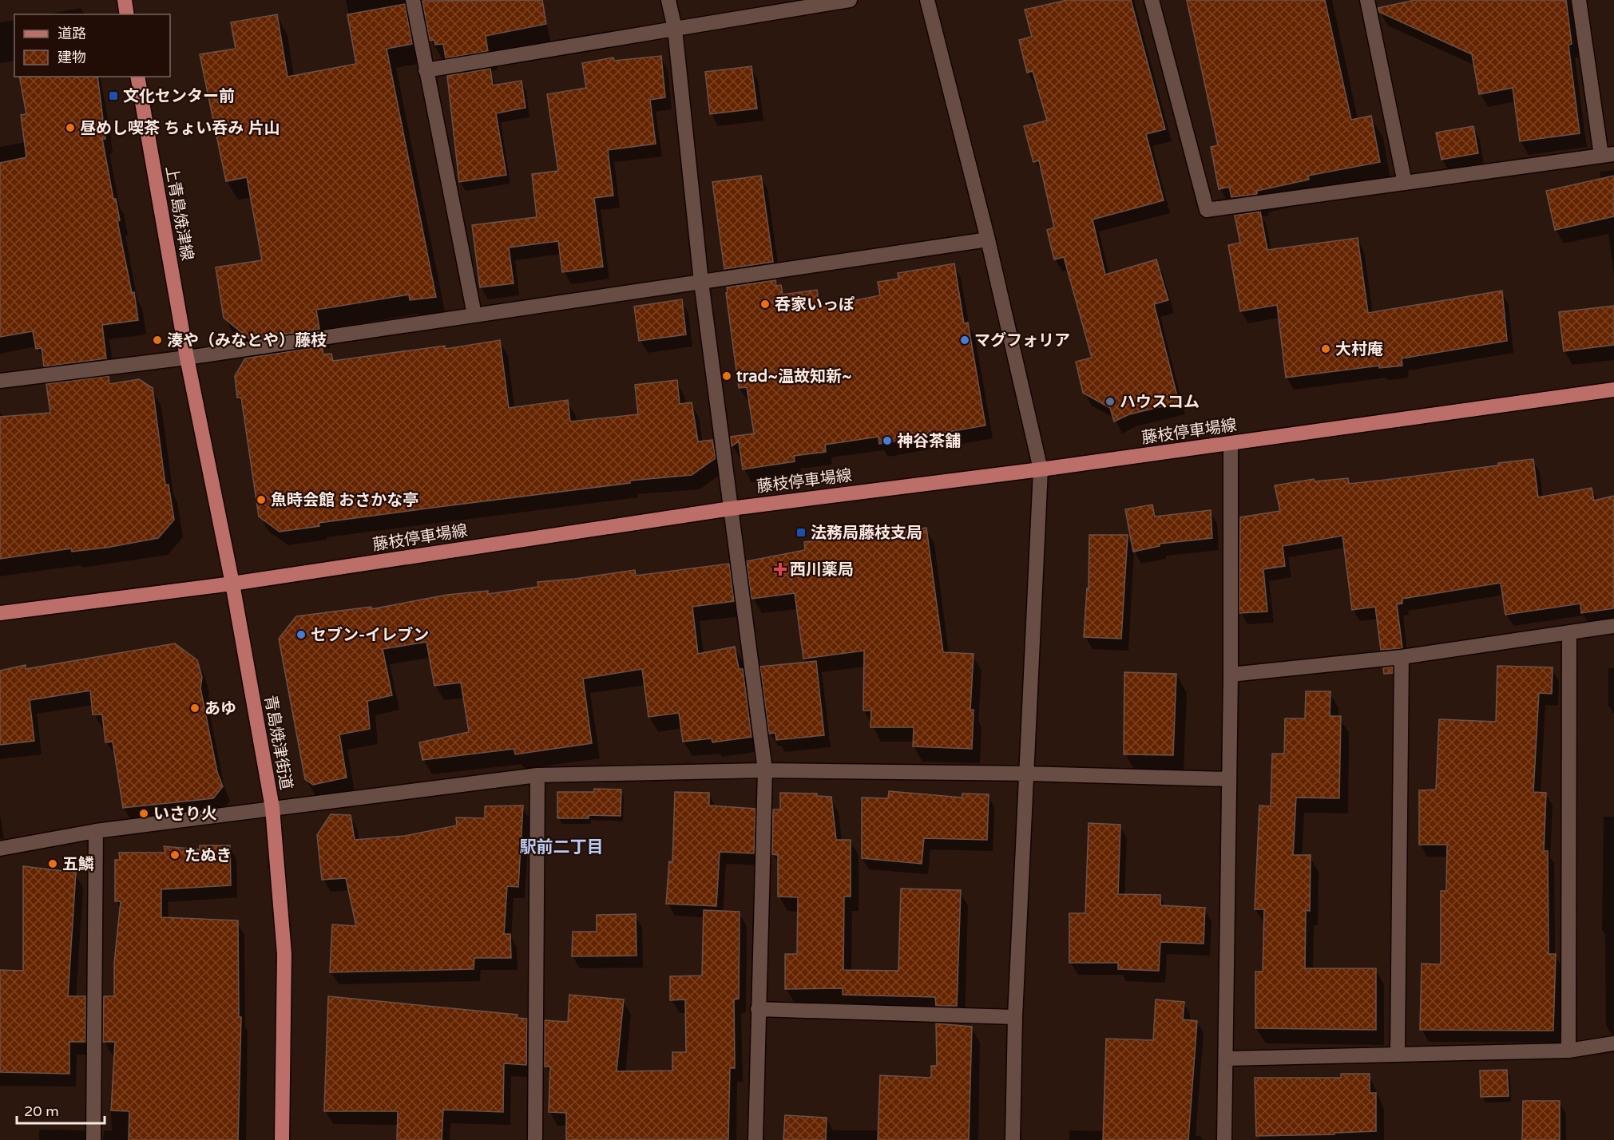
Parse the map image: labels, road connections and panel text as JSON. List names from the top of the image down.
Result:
{
  "streets": {
    "main road": ["上青島焼津線", "藤枝停車場線", "青島焼津街道"]
  },
  "crossings": [
    ["上青島焼津線", "青島焼津街道"],
    ["藤枝停車場線", "青島焼津街道"]
  ],
  "districts": ["駅前二丁目"],
  "places": {
    "transit": ["文化センター前", "法務局藤枝支局"],
    "other": [
      "昼めし喫茶 ちょい呑み 片山",
      "呑家いっぽ",
      "湊や（みなとや）藤枝",
      "マグフォリア",
      "大村庵",
      "trad~温故知新~",
      "ハウスコム",
      "神谷茶舗",
      "魚時会館 おさかな亭",
      "セブン-イレブン",
      "あゆ",
      "いさり火",
      "たぬき",
      "五鱗"
    ],
    "health": ["西川薬局"]
  },
  "legend": ["道路", "建物"],
  "scale_bar": "20 m"
}
